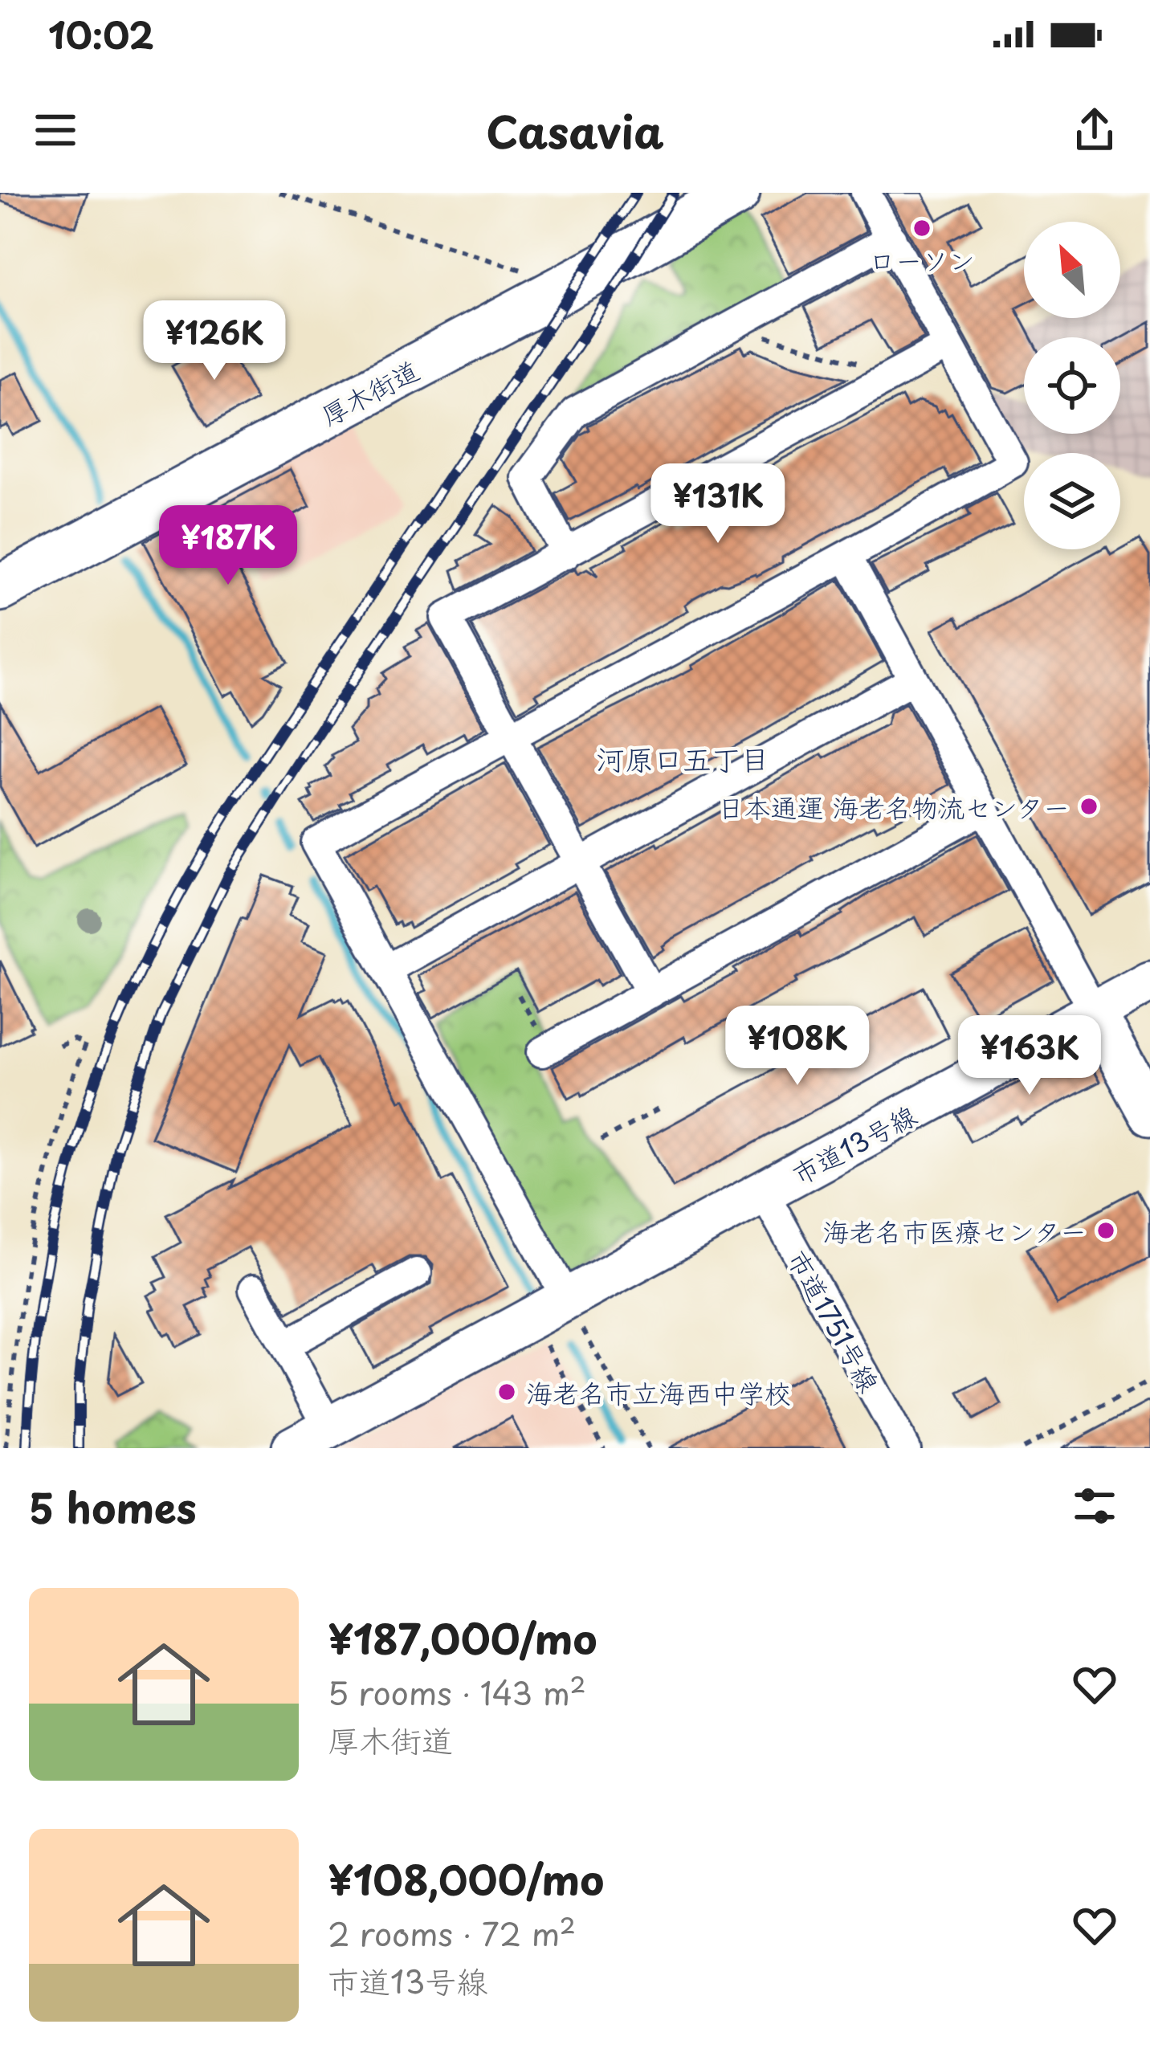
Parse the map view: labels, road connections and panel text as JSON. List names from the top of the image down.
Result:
{
  "streets": {
    "main road": ["厚木街道"],
    "street": ["市道13号線", "市道1751号線"]
  },
  "crossings": [
    ["市道13号線", "市道1751号線"]
  ],
  "districts": ["河原口五丁目"],
  "places": [
    "ローソン",
    "日本通運 海老名物流センター",
    "海老名市医療センター",
    "海老名市立海西中学校"
  ],
  "north": "top left",
  "page": {
    "status": "10:02",
    "header": "Casavia",
    "price": [
      "¥126K",
      "¥131K",
      "¥187K",
      "¥108K",
      "¥163K"
    ],
    "heading": "5 homes",
    "list": [
      {
        "name": "¥187,000/mo",
        "note": "5 rooms · 143 m² · 厚木街道"
      },
      {
        "name": "¥108,000/mo",
        "note": "2 rooms · 72 m² · 市道13号線"
      }
    ]
  }
}
